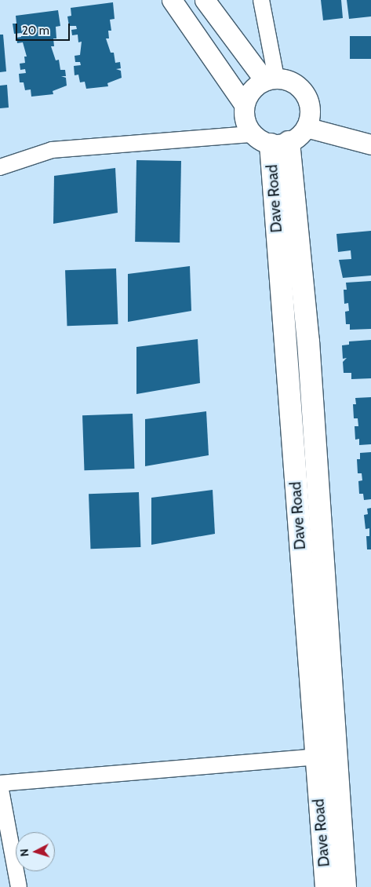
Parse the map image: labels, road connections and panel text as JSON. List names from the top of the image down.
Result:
{
  "streets": {
    "main road": ["Dave Road"]
  },
  "scale_bar": "20 m",
  "north": "left"
}
